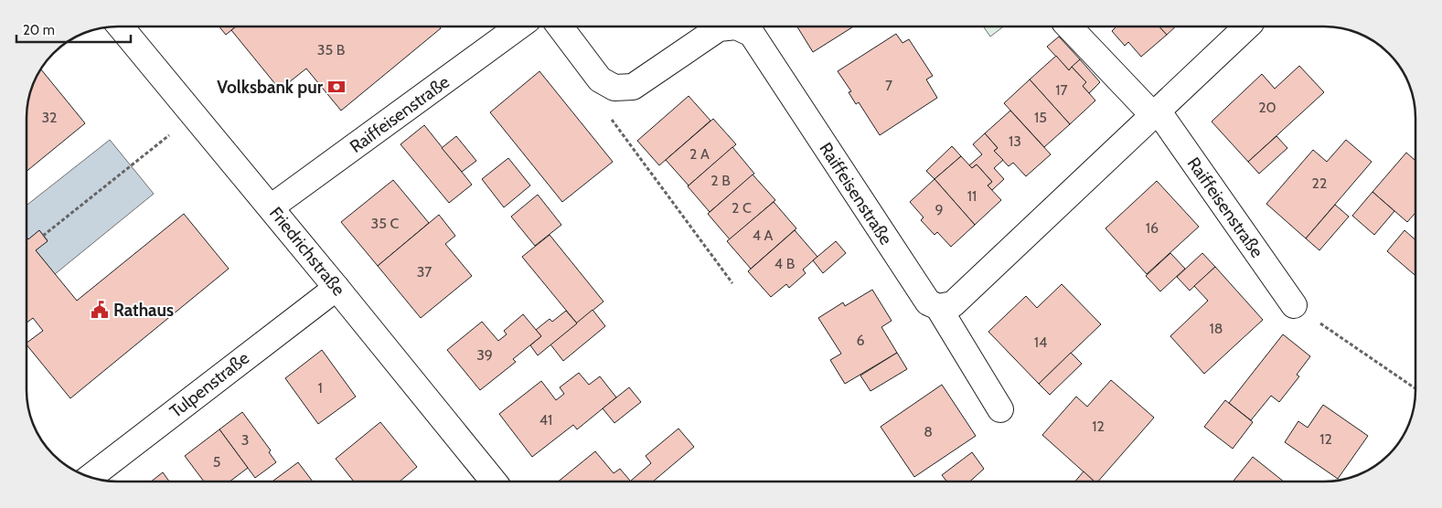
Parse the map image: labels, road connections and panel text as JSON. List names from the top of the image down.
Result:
{
  "streets": {
    "street": ["Raiffeisenstraße", "Friedrichstraße", "Tulpenstraße"]
  },
  "crossings": [
    ["Raiffeisenstraße", "Friedrichstraße"],
    ["Friedrichstraße", "Tulpenstraße"]
  ],
  "places": {
    "bank": ["Volksbank pur"],
    "public building": ["Rathaus"]
  },
  "house_numbers": [
    "35 B",
    "7",
    "17",
    "20",
    "32",
    "15",
    "13",
    "2 A",
    "2 B",
    "22",
    "11",
    "2 C",
    "9",
    "35 C",
    "16",
    "4 A",
    "4 B",
    "37",
    "18",
    "6",
    "14",
    "39",
    "1",
    "41",
    "12",
    "8",
    "12",
    "3",
    "5"
  ],
  "scale_bar": "20 m"
}
